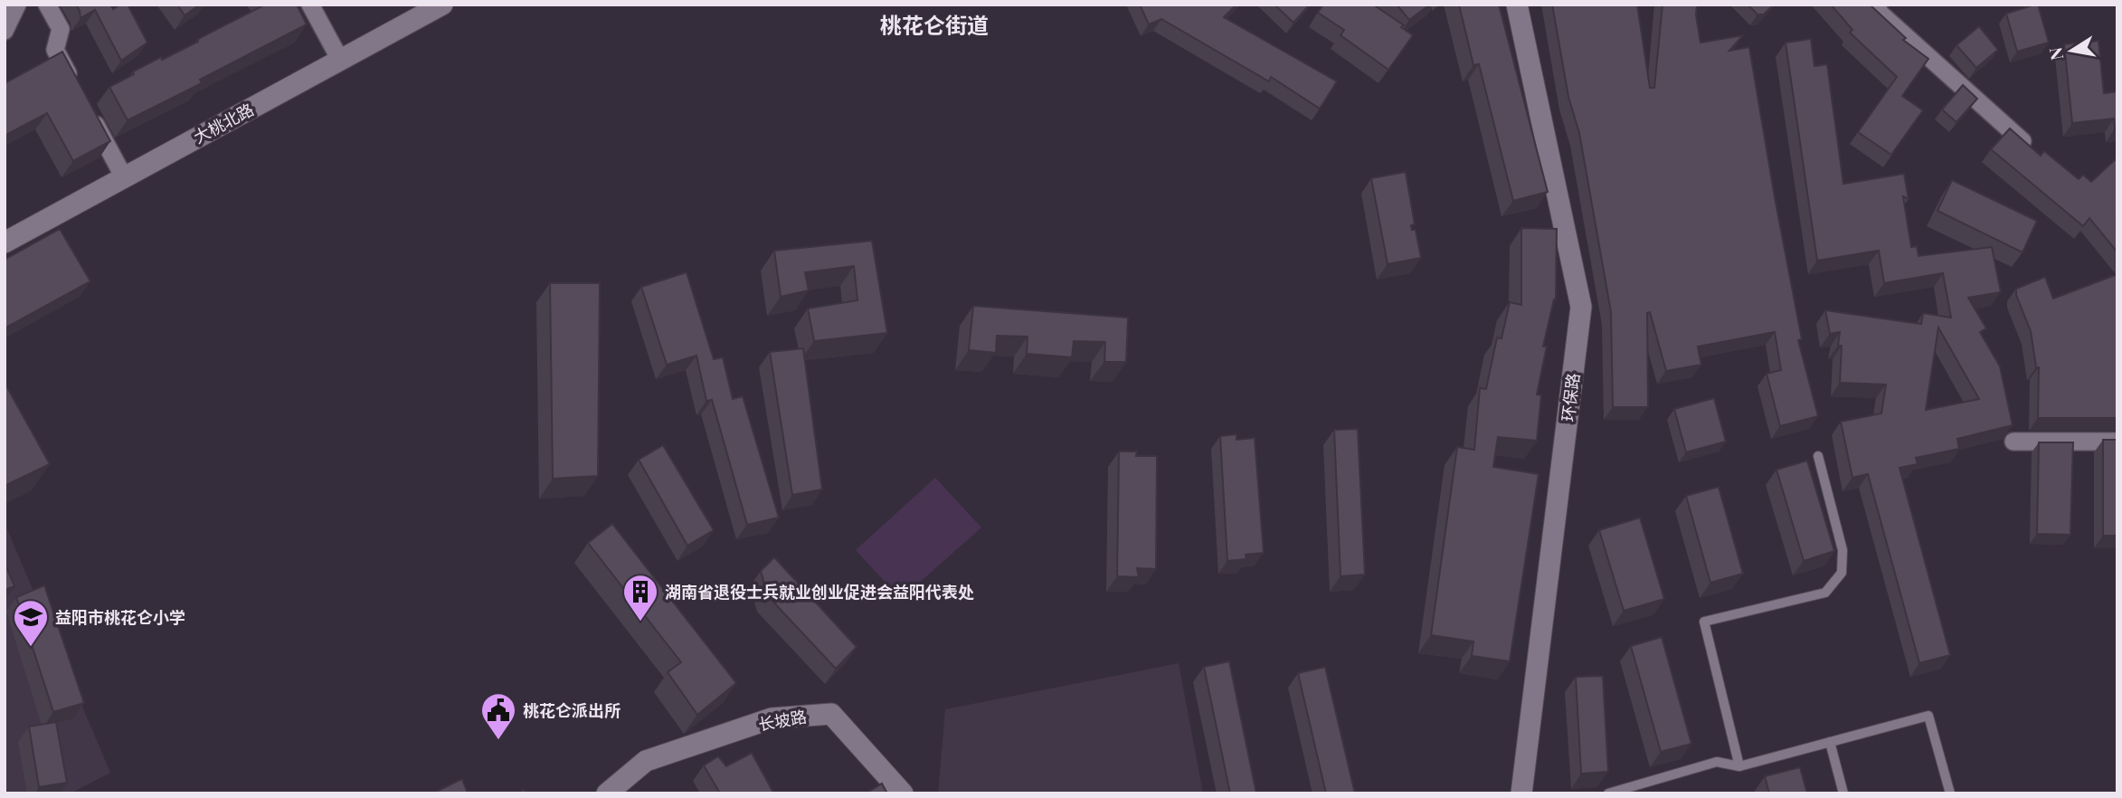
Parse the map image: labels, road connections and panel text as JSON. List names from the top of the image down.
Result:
{
  "streets": {
    "street": ["大桃北路", "环保路", "长坡路"]
  },
  "districts": ["桃花仑街道"],
  "places": {
    "building": ["湖南省退役士兵就业创业促进会益阳代表处"],
    "school or university": ["益阳市桃花仑小学"],
    "public building": ["桃花仑派出所"]
  },
  "north": "left"
}
